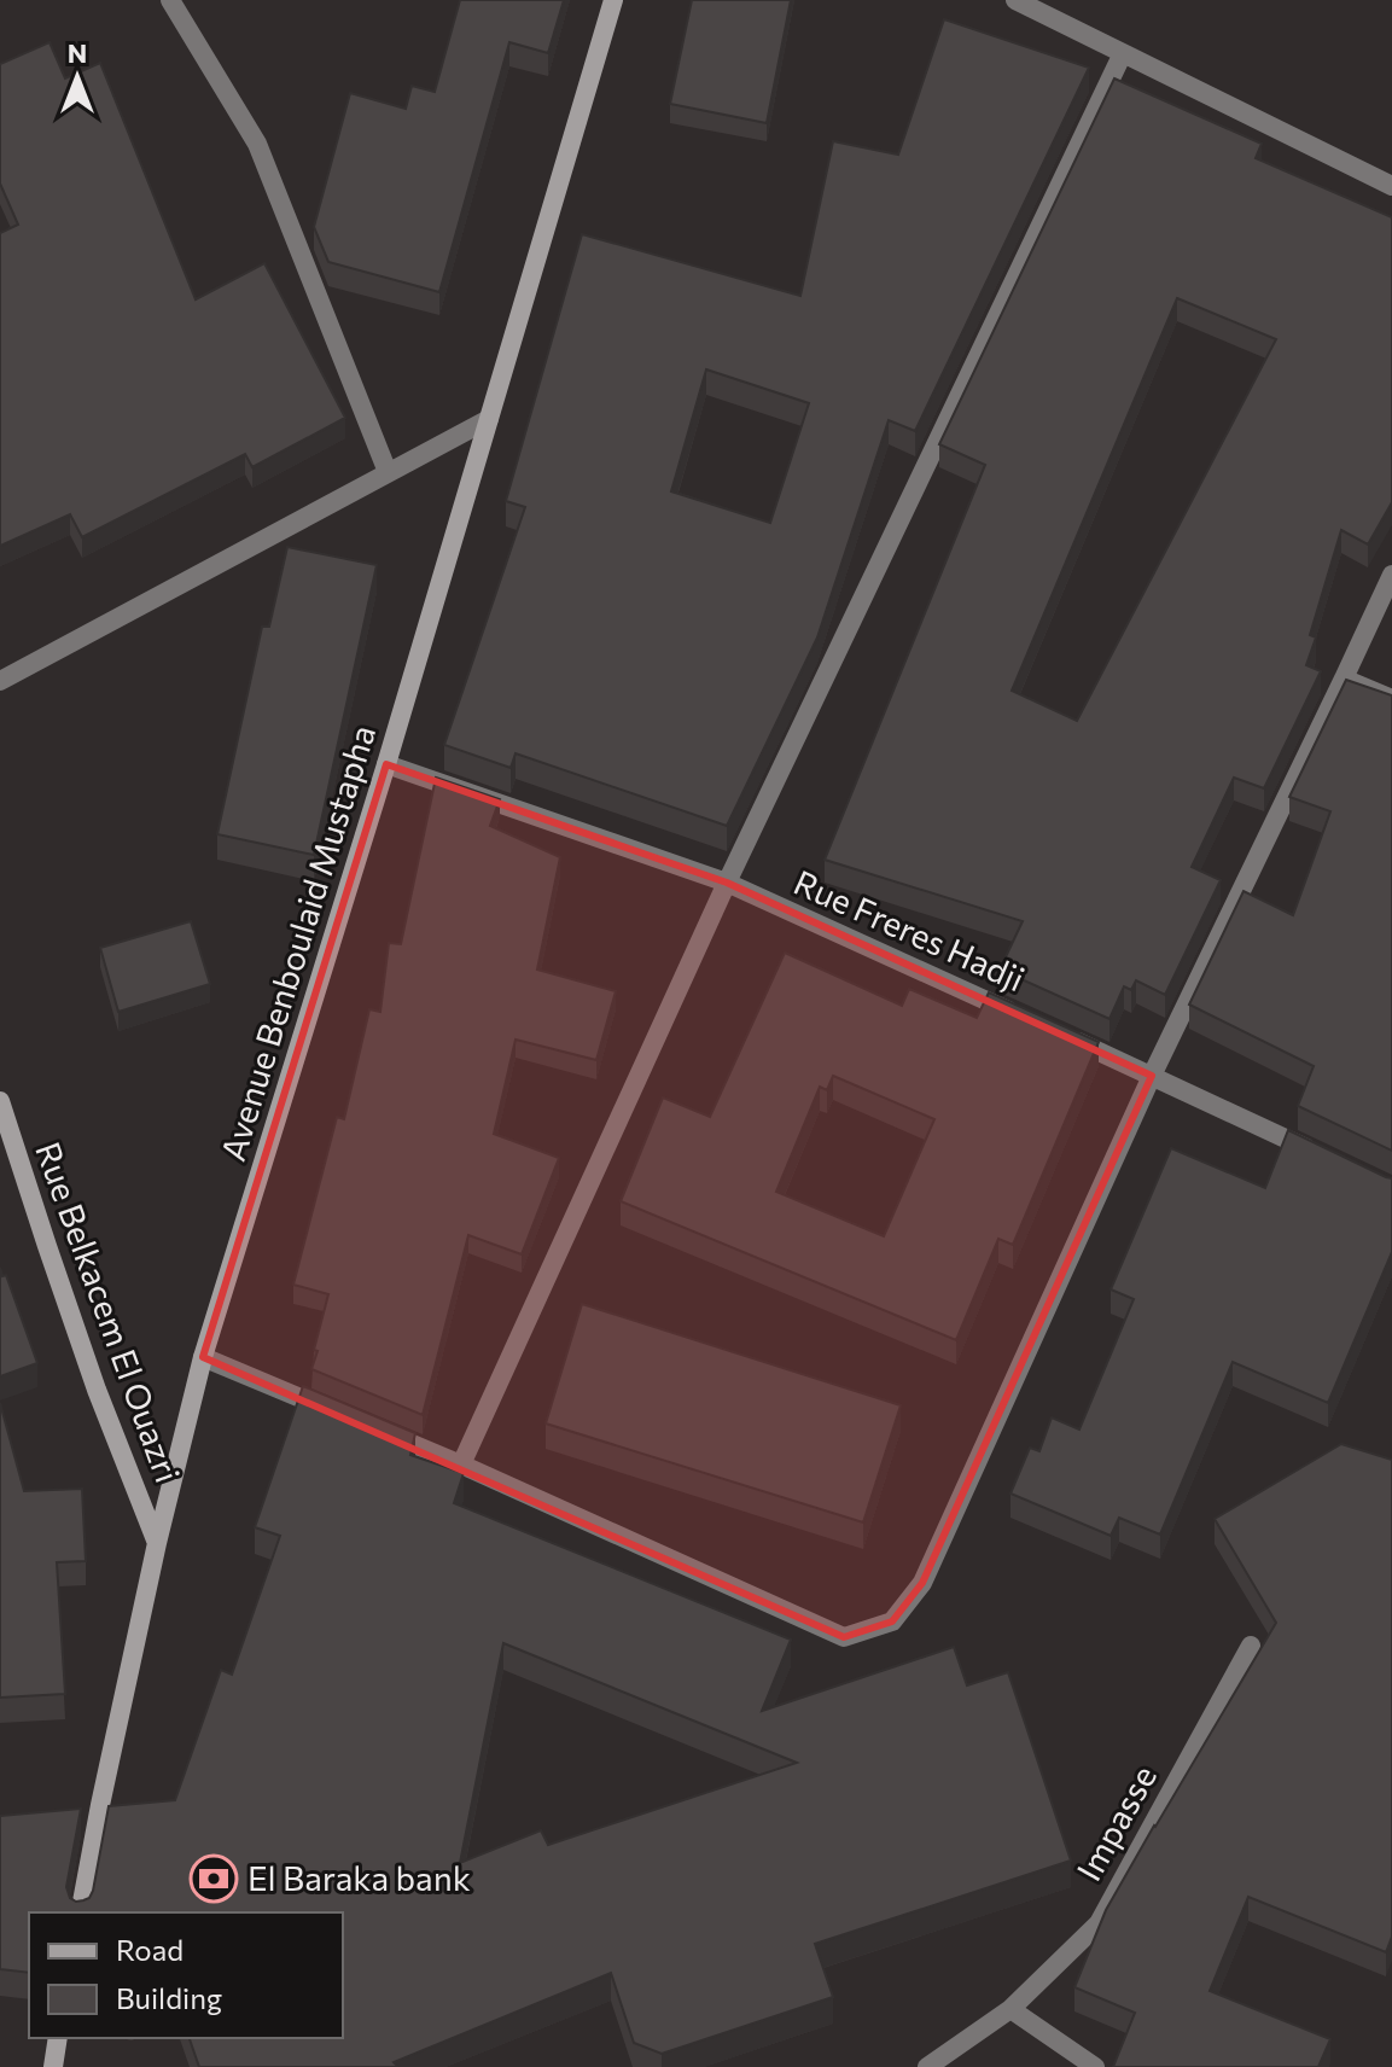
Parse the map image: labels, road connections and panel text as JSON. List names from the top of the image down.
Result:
{
  "streets": {
    "main road": ["Avenue Benboulaid Mustapha", "Rue Belkacem El Ouazri"],
    "street": ["Rue Freres Hadji", "Impasse"]
  },
  "crossings": [
    ["Rue Freres Hadji", "Avenue Benboulaid Mustapha"],
    ["Avenue Benboulaid Mustapha", "Rue Belkacem El Ouazri"]
  ],
  "places": {
    "bank": ["El Baraka bank"]
  },
  "legend": ["Road", "Building"],
  "north": "top"
}
